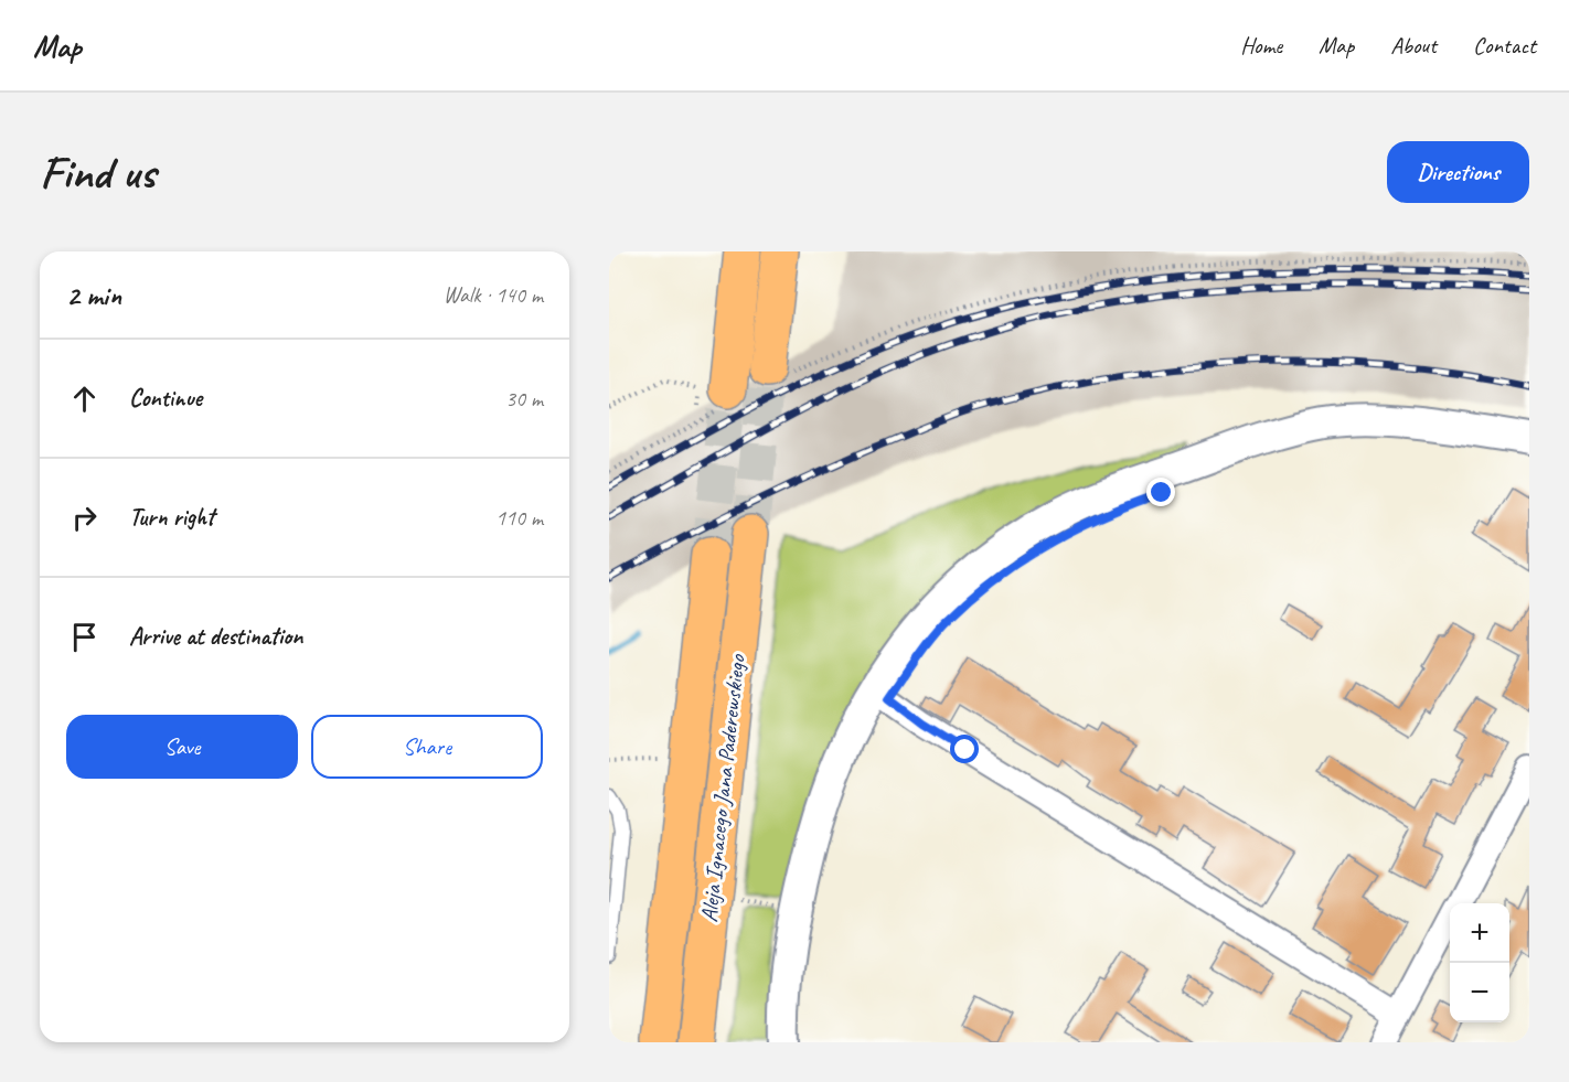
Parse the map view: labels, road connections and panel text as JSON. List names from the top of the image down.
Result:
{
  "streets": {
    "main road": ["Aleja Ignacego Jana Paderewskiego"]
  },
  "page": {
    "header": "Map",
    "nav": [
      "Home",
      "Map",
      "About",
      "Contact"
    ],
    "buttons": [
      "Directions",
      ["Save", "Share"]
    ],
    "title": "Find us",
    "heading": ["2 min", "Walk · 140 m"],
    "list": [
      ["Continue", "30 m"],
      ["Turn right", "110 m"],
      "Arrive at destination"
    ],
    "map_buttons": ["+", "−"]
  }
}
